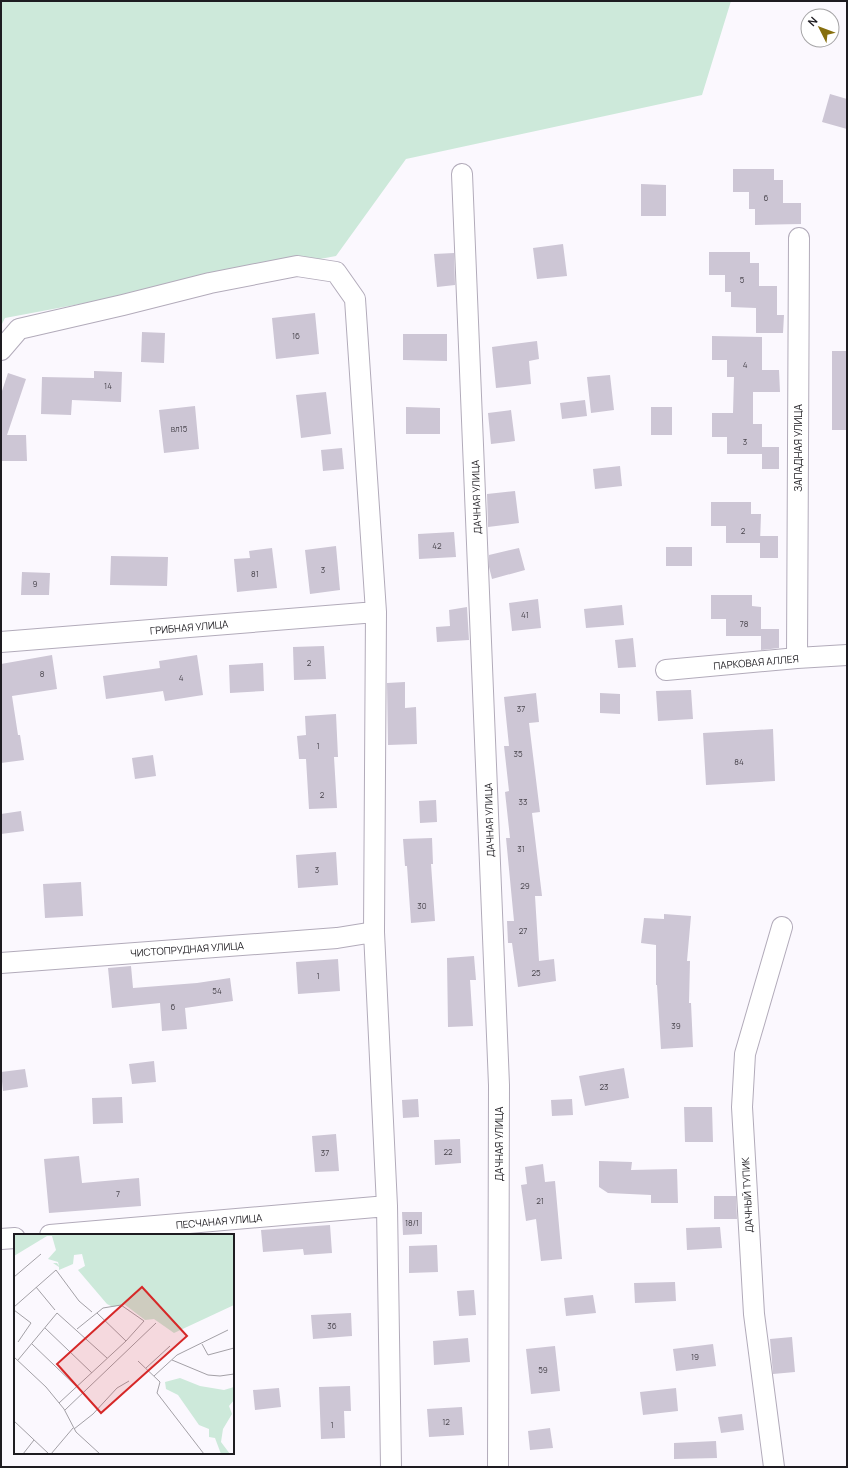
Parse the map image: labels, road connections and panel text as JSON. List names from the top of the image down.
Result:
{
  "streets": {
    "street": [
      "ЗАПАДНАЯ УЛИЦА",
      "ДАЧНАЯ УЛИЦА",
      "ГРИБНАЯ УЛИЦА",
      "ПАРКОВАЯ АЛЛЕЯ",
      "ЧИСТОПРУДНАЯ УЛИЦА",
      "ДАЧНЫЙ ТУПИК",
      "ПЕСЧАНАЯ УЛИЦА"
    ]
  },
  "crossings": [
    ["ЗАПАДНАЯ УЛИЦА", "ПАРКОВАЯ АЛЛЕЯ"]
  ],
  "house_numbers": [
    "6",
    "5",
    "16",
    "4",
    "14",
    "вл15",
    "3",
    "2",
    "42",
    "3",
    "81",
    "9",
    "41",
    "78",
    "2",
    "8",
    "4",
    "37",
    "1",
    "35",
    "84",
    "2",
    "33",
    "31",
    "3",
    "29",
    "30",
    "27",
    "25",
    "1",
    "54",
    "6",
    "39",
    "23",
    "22",
    "37",
    "7",
    "21",
    "18/1",
    "36",
    "19",
    "59",
    "12",
    "1"
  ],
  "north": "top left"
}
